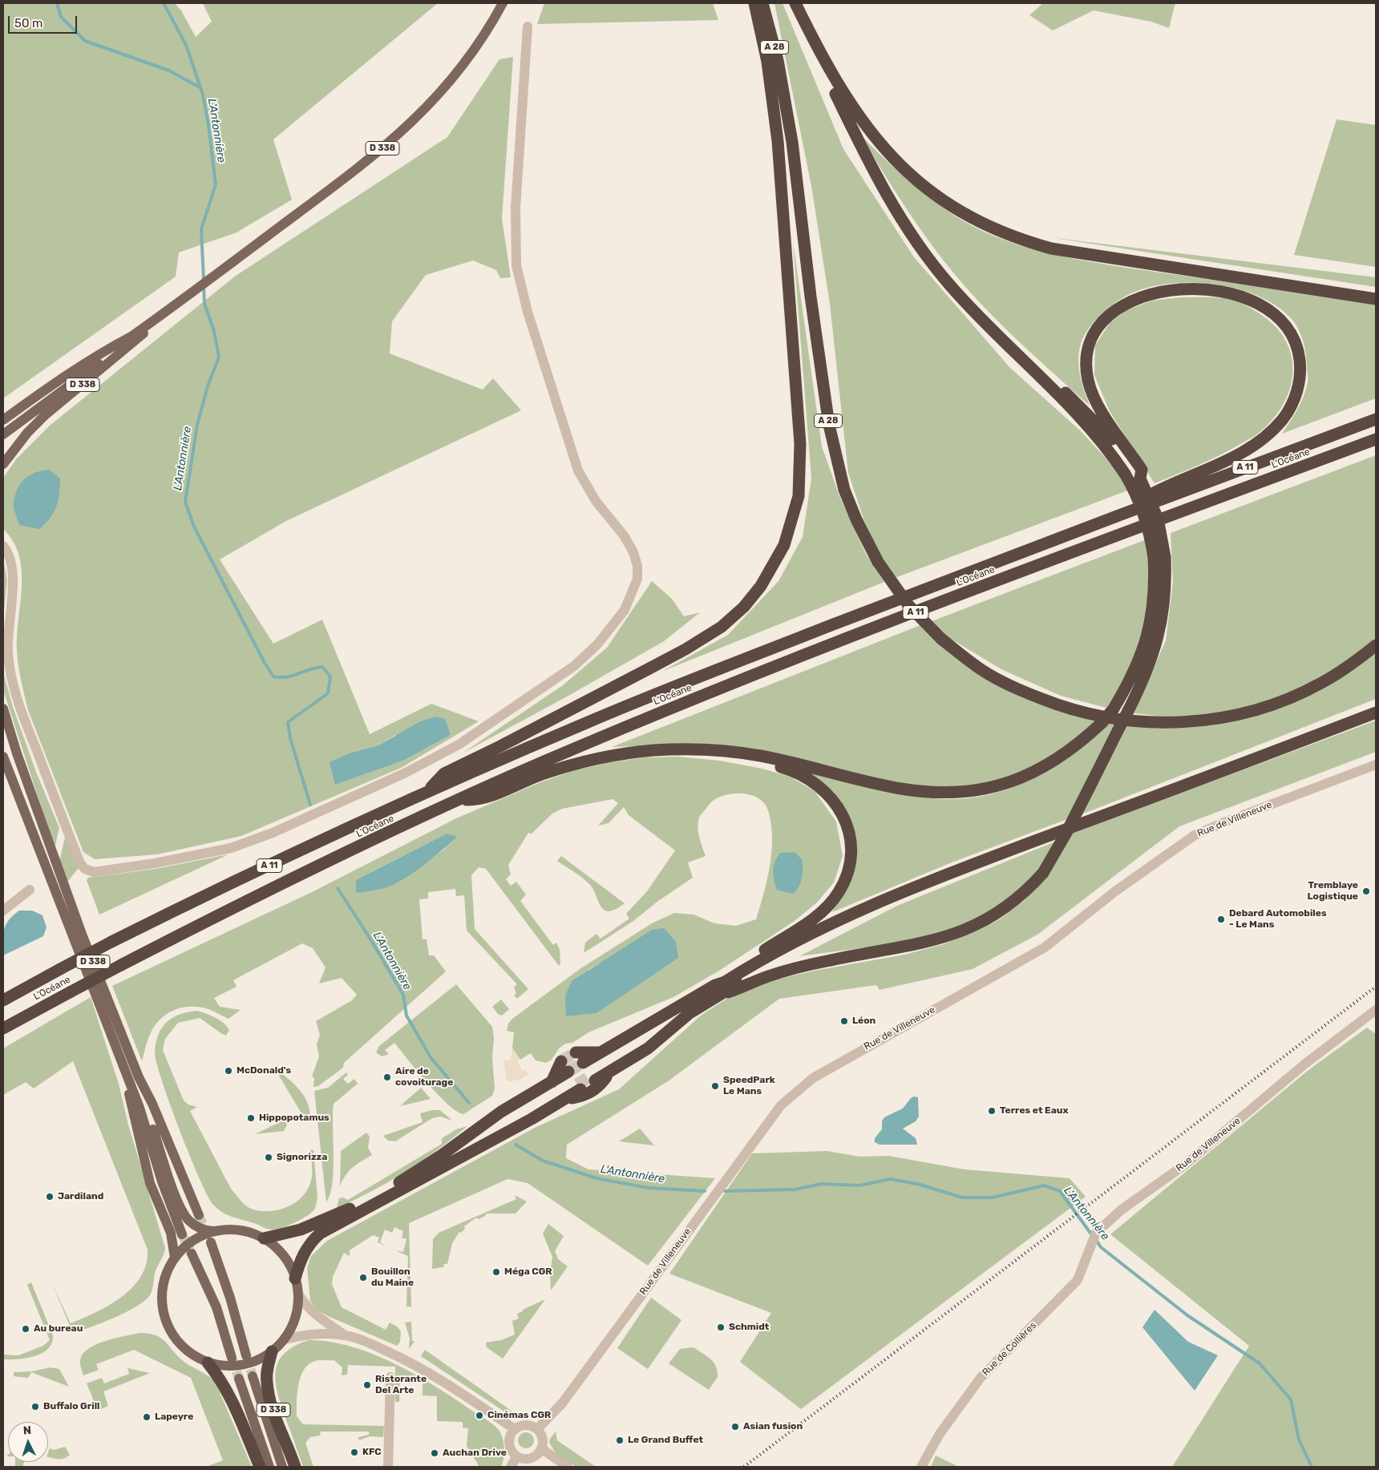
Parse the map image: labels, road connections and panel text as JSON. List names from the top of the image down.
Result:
{
  "streets": {
    "highway": [
      "A 28",
      "D 338",
      "L’Océane",
      "A 11"
    ],
    "street": ["Rue de Villeneuve", "Rue de Collières"]
  },
  "crossings": [
    ["Rue de Villeneuve", "Rue de Collières"]
  ],
  "water": ["L'Antonnière"],
  "places": [
    "Tremblaye Logistique",
    "Debard Automobiles - Le Mans",
    "Léon",
    "McDonald's",
    "Aire de covoiturage",
    "SpeedPark Le Mans",
    "Terres et Eaux",
    "Hippopotamus",
    "Signorizza",
    "Jardiland",
    "Méga CGR",
    "Bouillon du Maine",
    "Schmidt",
    "Au bureau",
    "Ristorante Del Arte",
    "Buffalo Grill",
    "Cinémas CGR",
    "Lapeyre",
    "Asian fusion",
    "Le Grand Buffet",
    "KFC",
    "Auchan Drive"
  ],
  "scale_bar": "50 m",
  "north": "top"
}
